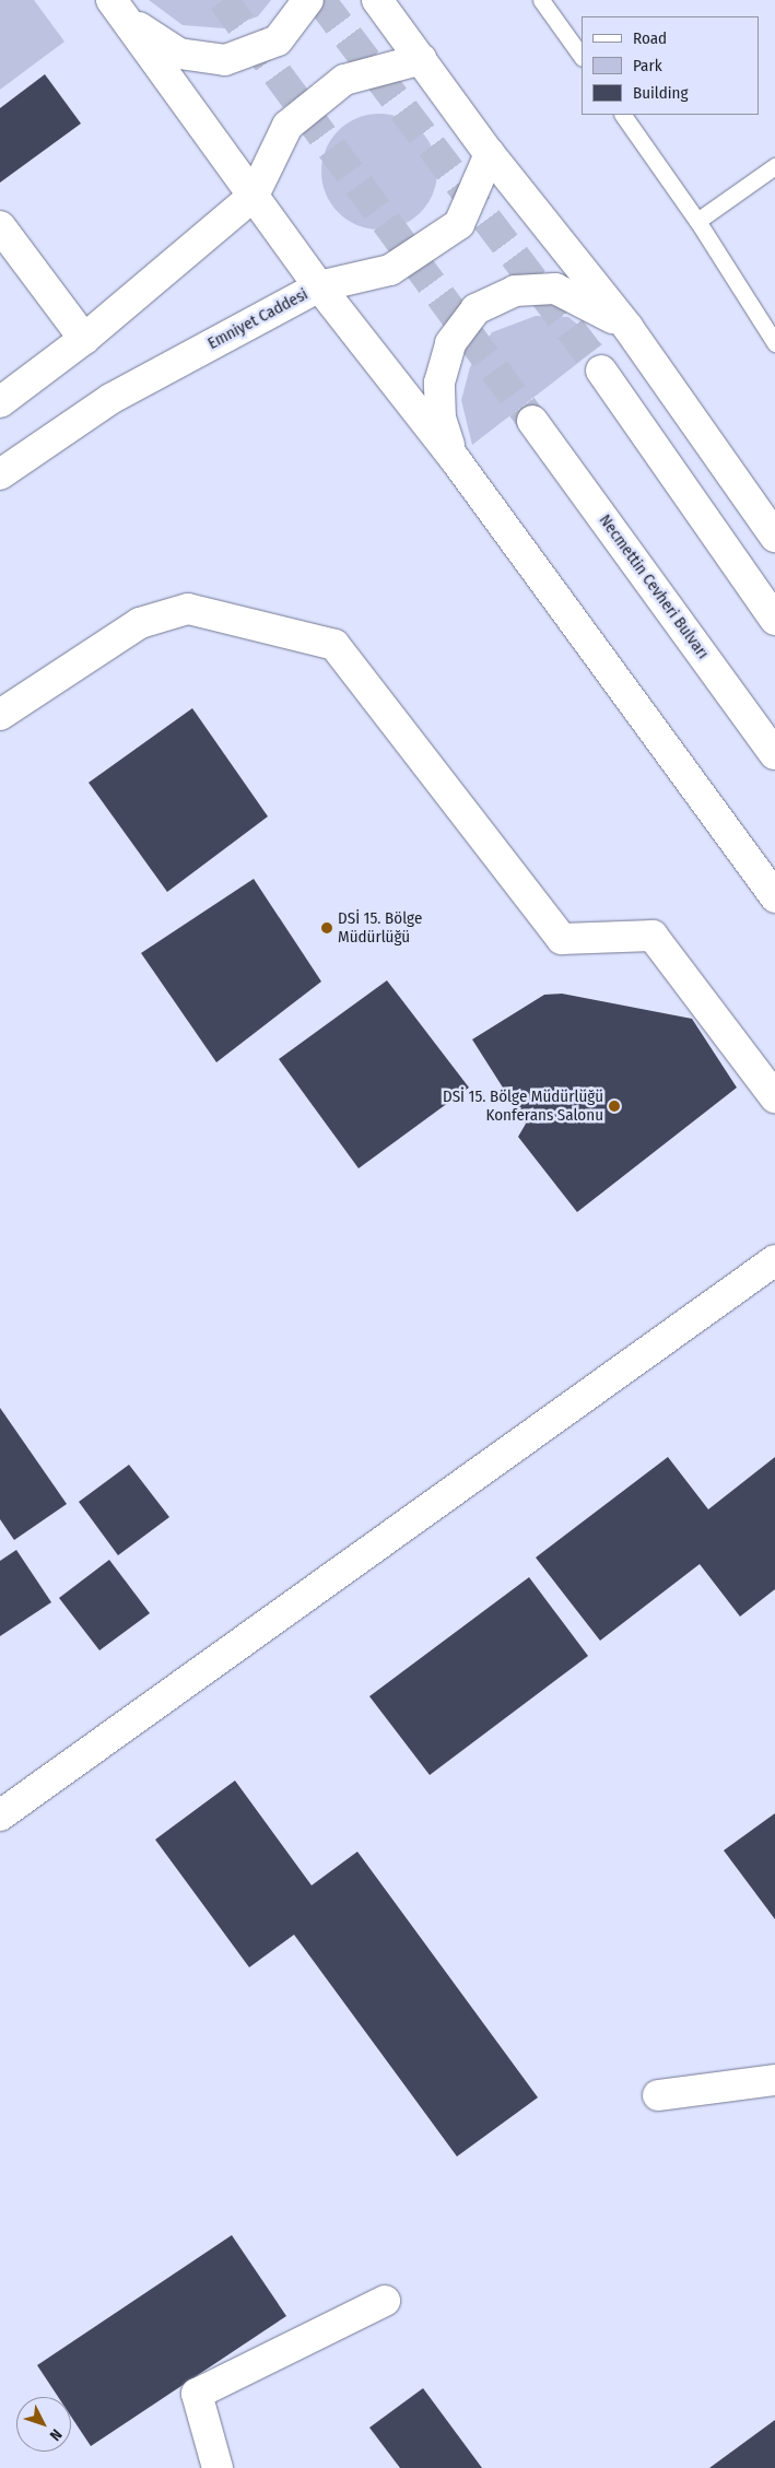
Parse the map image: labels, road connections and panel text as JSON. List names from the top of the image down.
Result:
{
  "streets": {
    "main road": ["Emniyet Caddesi", "Necmettin Cevheri Bulvarı"]
  },
  "places": ["DSİ 15. Bölge Müdürlüğü", "DSİ 15. Bölge Müdürlüğü Konferans Salonu"],
  "legend": ["Road", "Park", "Building"],
  "north": "bottom right"
}
